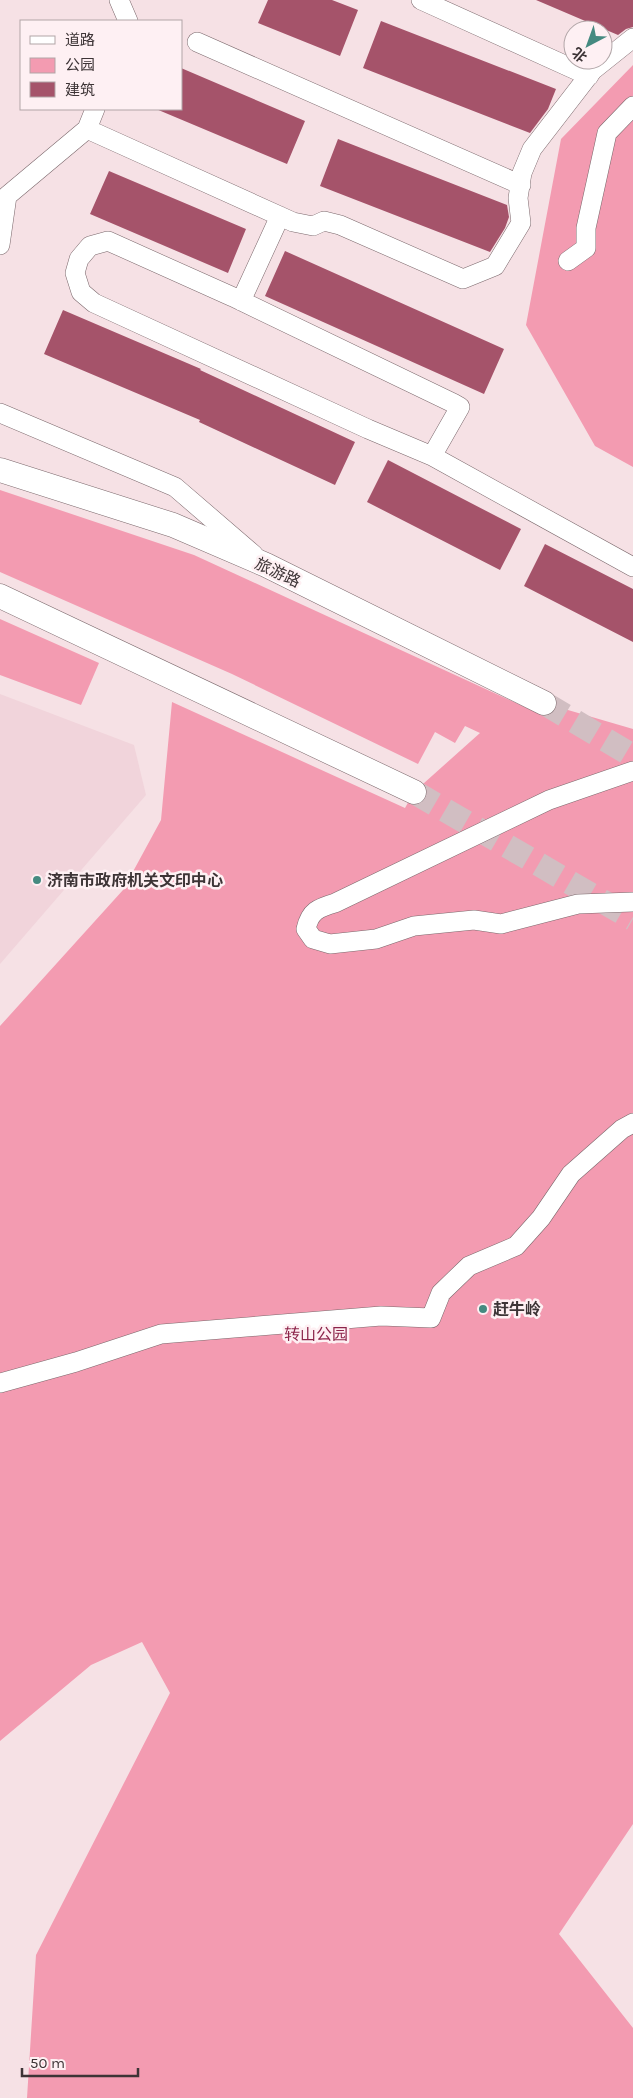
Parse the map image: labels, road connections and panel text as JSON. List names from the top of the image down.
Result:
{
  "streets": {
    "main road": ["旅游路"]
  },
  "parks": ["转山公园"],
  "places": ["济南市政府机关文印中心", "赶牛岭"],
  "legend": ["道路", "公园", "建筑"],
  "scale_bar": "50 m",
  "north": "bottom left"
}
